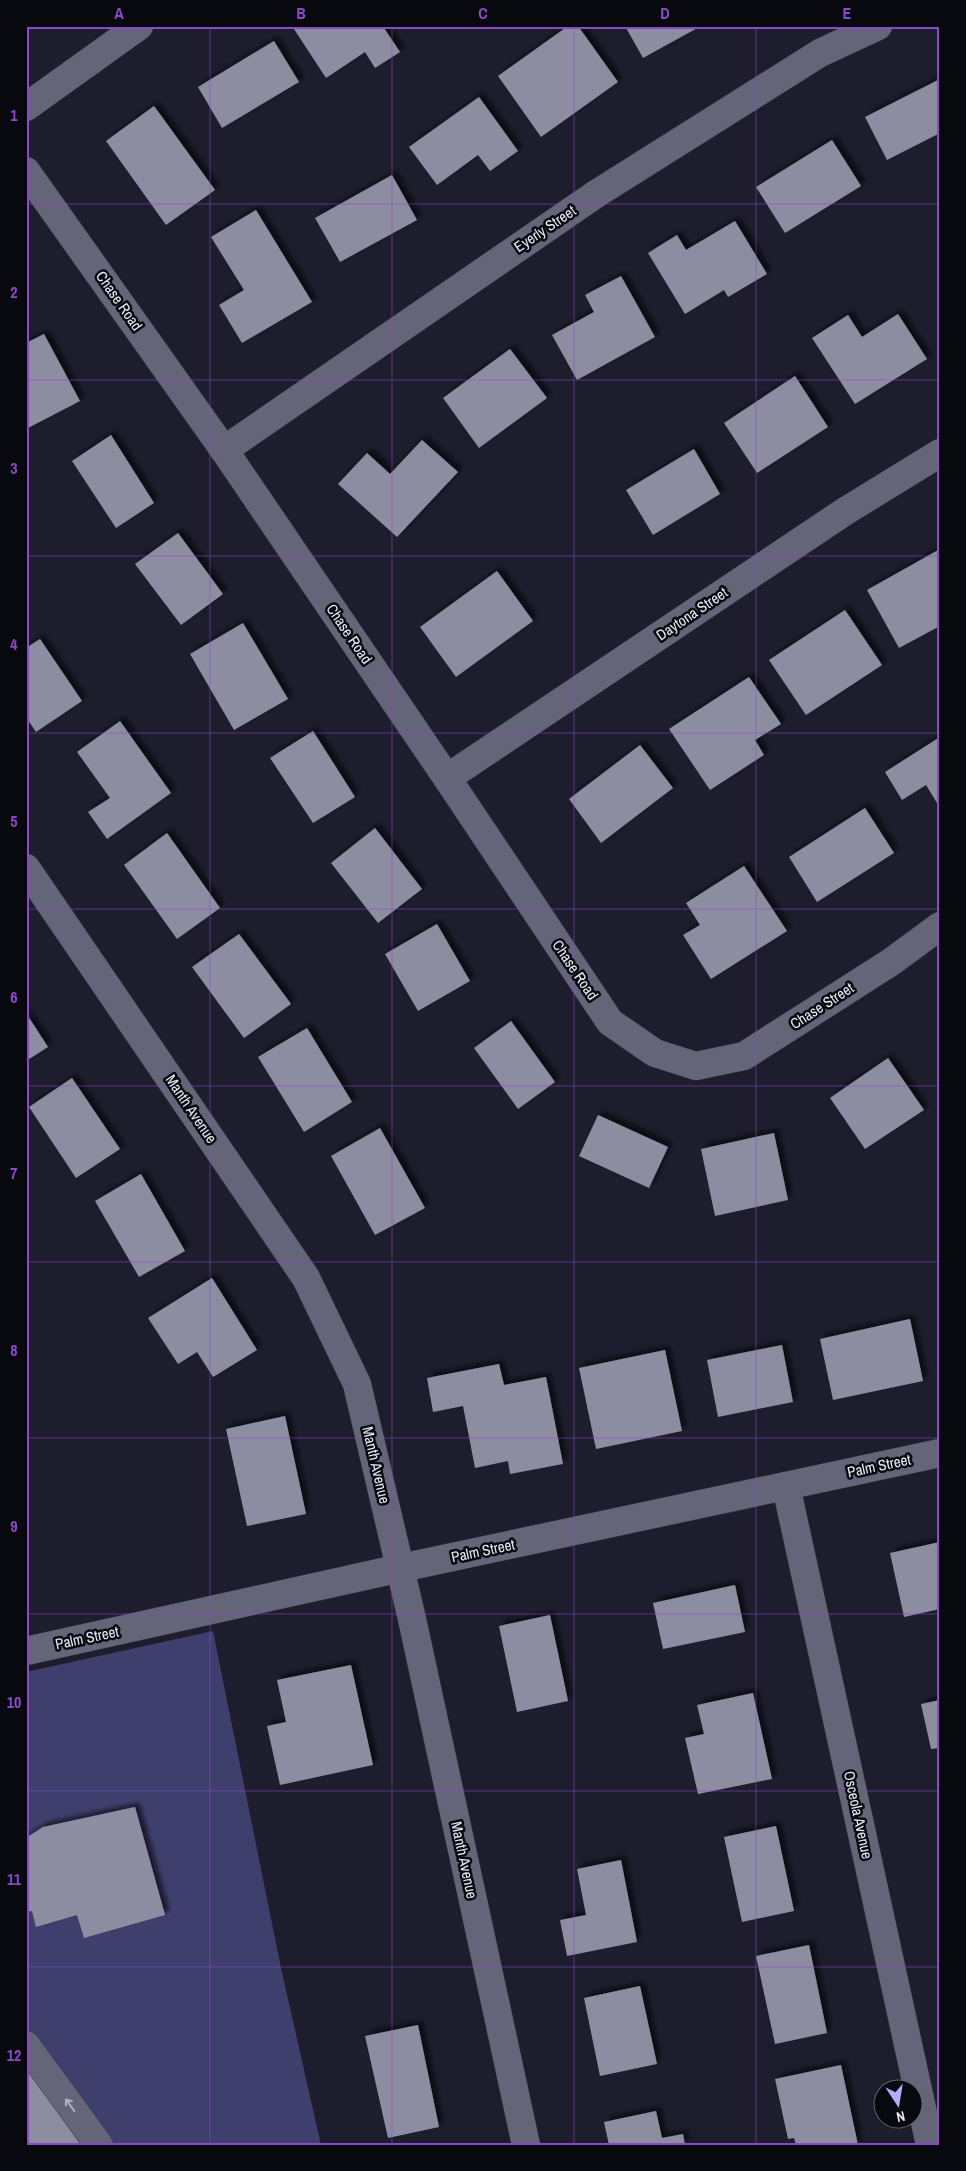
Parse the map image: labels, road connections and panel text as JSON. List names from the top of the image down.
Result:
{
  "streets": {
    "street": [
      "Eyerly Street",
      "Chase Road",
      "Daytona Street",
      "Chase Street",
      "Manth Avenue",
      "Palm Street",
      "Osceola Avenue"
    ]
  },
  "crossings": [
    ["Eyerly Street", "Chase Road"],
    ["Chase Road", "Daytona Street"],
    ["Chase Road", "Chase Street"],
    ["Manth Avenue", "Palm Street"],
    ["Palm Street", "Osceola Avenue"]
  ],
  "north": "bottom",
  "grid": {
    "columns": [
      "A",
      "B",
      "C",
      "D",
      "E"
    ],
    "rows": [
      "1",
      "2",
      "3",
      "4",
      "5",
      "6",
      "7",
      "8",
      "9",
      "10",
      "11",
      "12"
    ]
  }
}
